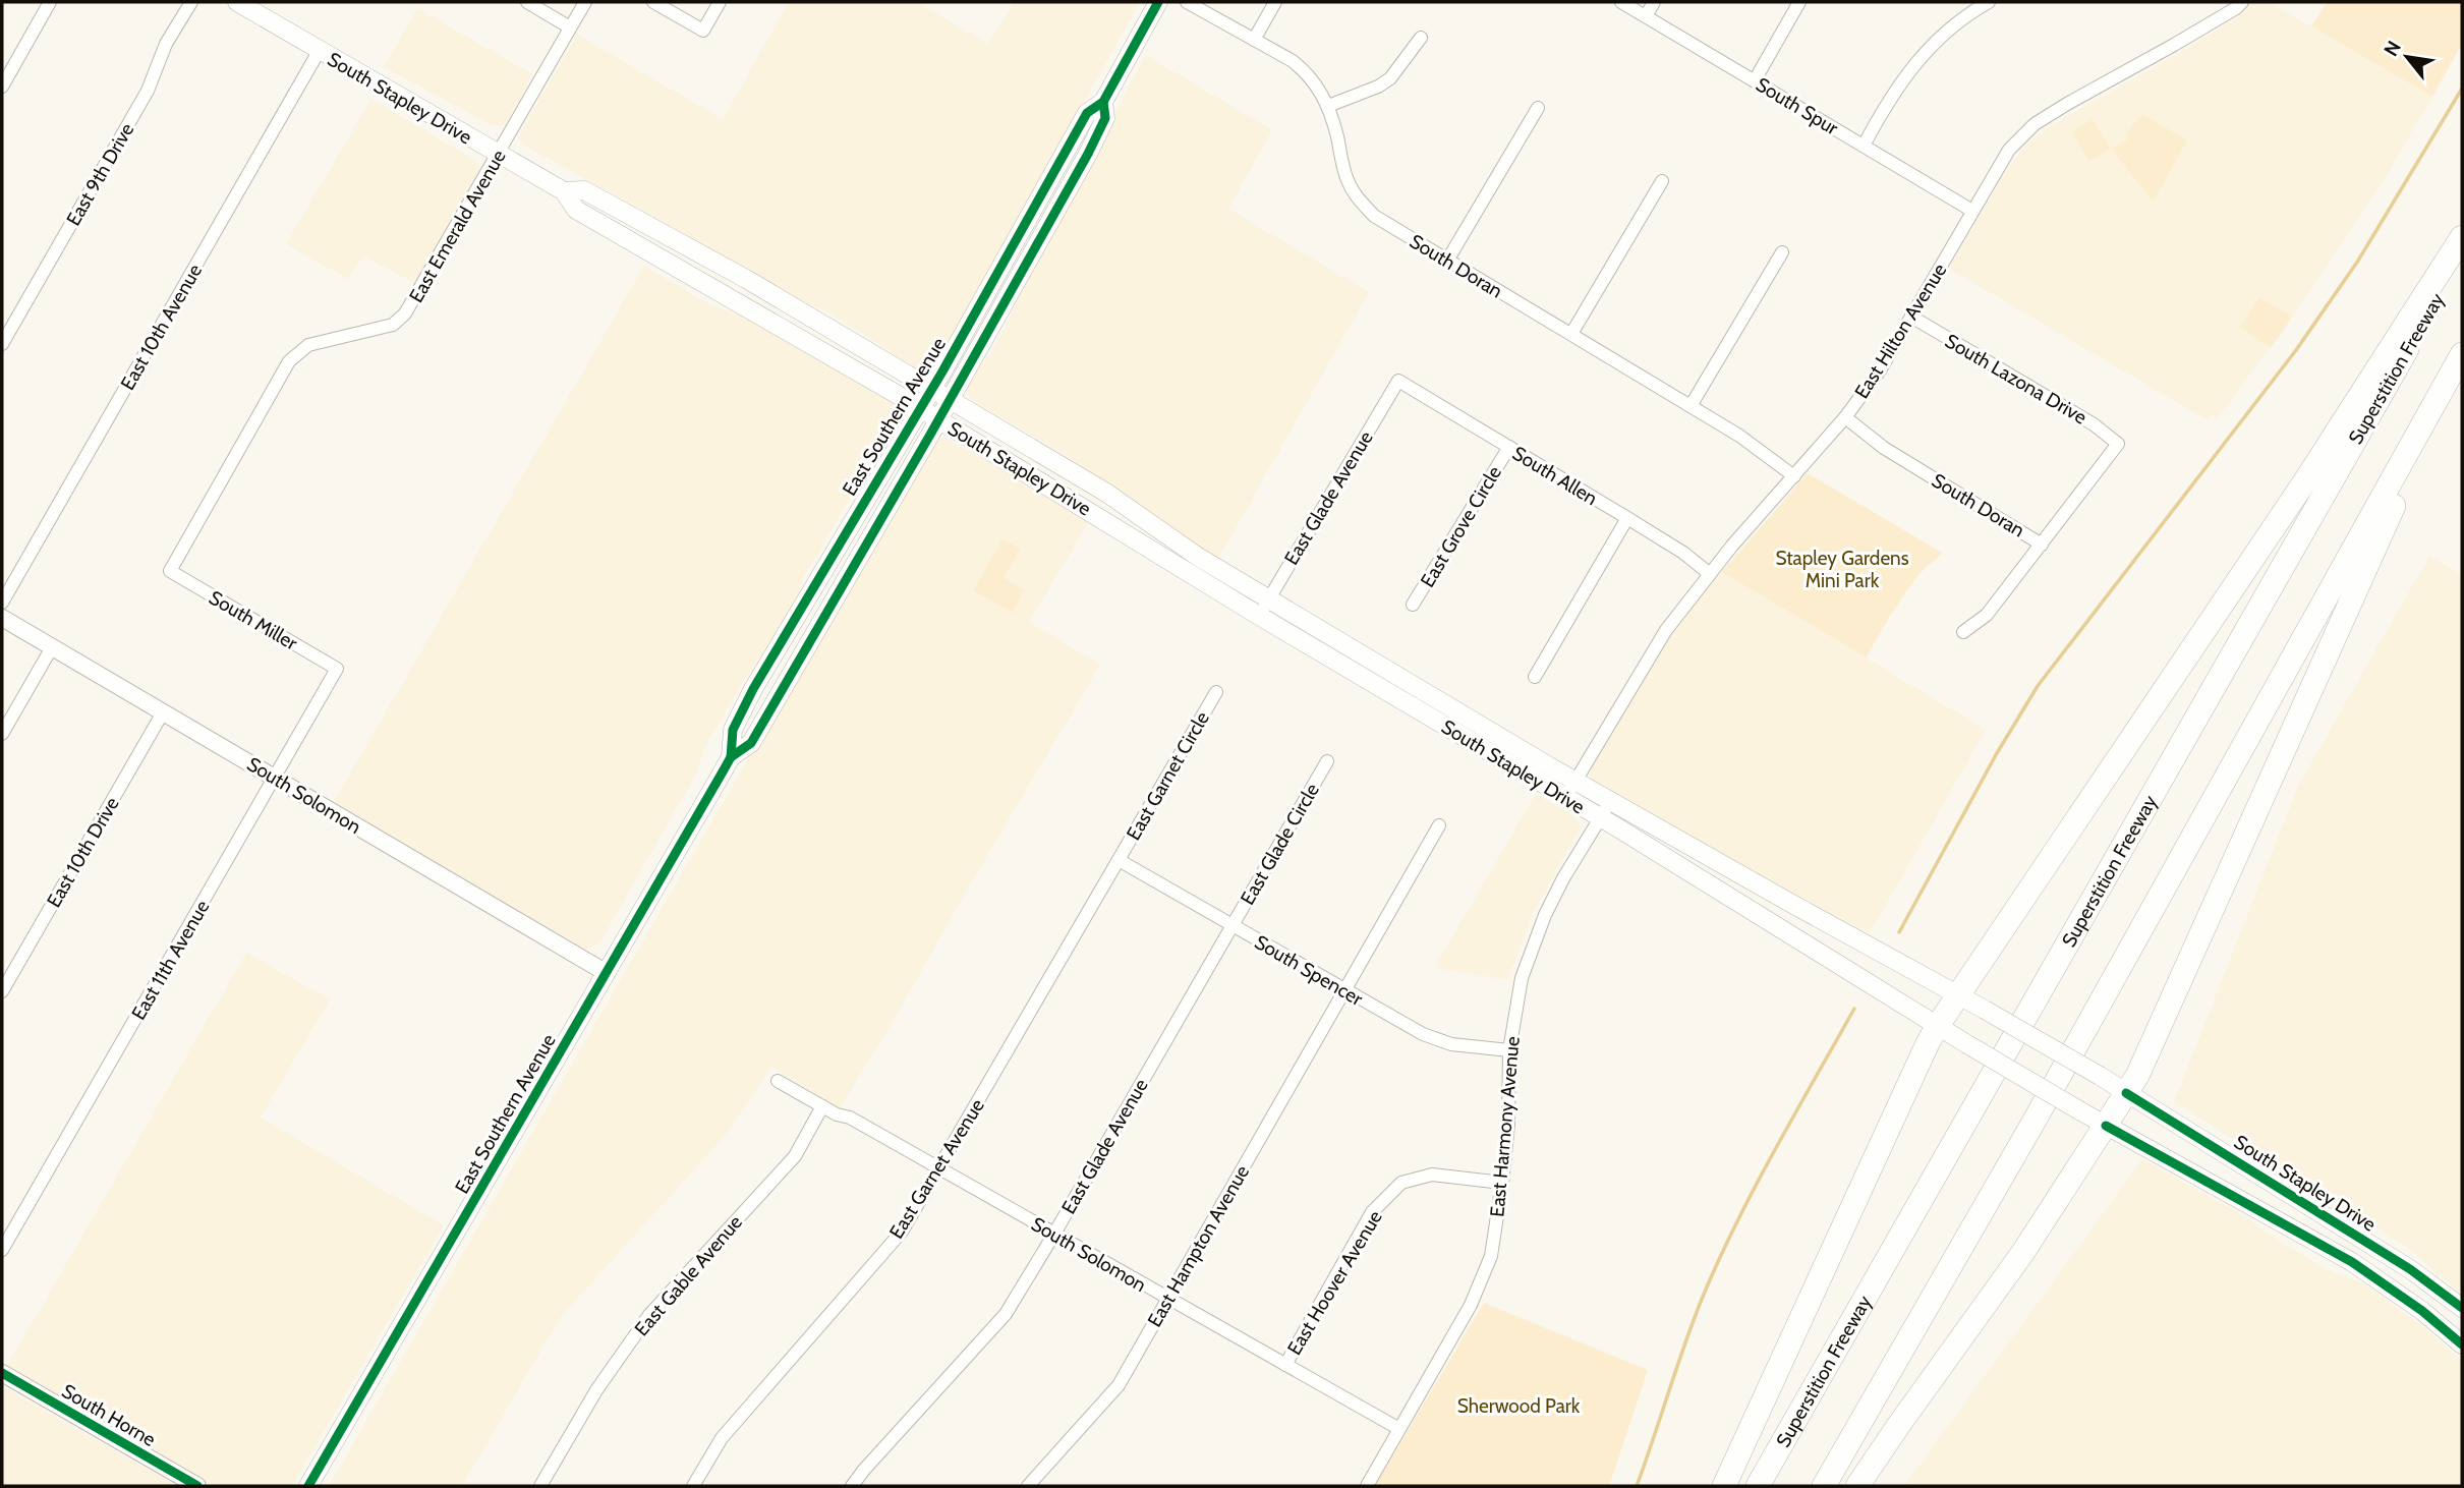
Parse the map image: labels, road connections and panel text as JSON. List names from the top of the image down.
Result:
{
  "streets": {
    "highway": ["Superstition Freeway"],
    "main road": ["South Stapley Drive", "East Southern Avenue"],
    "street": [
      "South Spur",
      "East 9th Drive",
      "East Emerald Avenue",
      "South Doran",
      "East 10th Avenue",
      "East Hilton Avenue",
      "South Lazona Drive",
      "South Allen",
      "East Glade Avenue",
      "East Grove Circle",
      "South Miller",
      "East Garnet Circle",
      "South Solomon",
      "East Glade Circle",
      "East 10th Drive",
      "East 11th Avenue",
      "South Spencer",
      "East Harmony Avenue",
      "East Garnet Avenue",
      "East Hampton Avenue",
      "East Gable Avenue",
      "East Hoover Avenue",
      "South Horne"
    ]
  },
  "crossings": [
    ["South Stapley Drive", "East Emerald Avenue"],
    ["South Stapley Drive", "East 10th Avenue"],
    ["South Stapley Drive", "East Hilton Avenue"],
    ["South Stapley Drive", "East Southern Avenue"],
    ["South Stapley Drive", "East Glade Avenue"],
    ["South Stapley Drive", "East Harmony Avenue"],
    ["South Spur", "East Hilton Avenue"],
    ["East Emerald Avenue", "South Miller"],
    ["South Doran", "East Hilton Avenue"],
    ["South Doran", "South Lazona Drive"],
    ["East Hilton Avenue", "South Lazona Drive"],
    ["East Hilton Avenue", "South Allen"],
    ["East Southern Avenue", "South Solomon"],
    ["South Allen", "East Glade Avenue"],
    ["South Allen", "East Grove Circle"],
    ["East Glade Avenue", "South Solomon"],
    ["East Glade Avenue", "East Glade Circle"],
    ["East Glade Avenue", "South Spencer"],
    ["South Miller", "East 11th Avenue"],
    ["East Garnet Circle", "South Spencer"],
    ["East Garnet Circle", "East Garnet Avenue"],
    ["South Solomon", "East 10th Drive"],
    ["South Solomon", "East 11th Avenue"],
    ["South Solomon", "East Harmony Avenue"],
    ["South Solomon", "East Garnet Avenue"],
    ["South Solomon", "East Hampton Avenue"],
    ["South Solomon", "East Gable Avenue"],
    ["South Solomon", "East Hoover Avenue"],
    ["East Glade Circle", "South Spencer"],
    ["South Spencer", "East Harmony Avenue"],
    ["South Spencer", "East Garnet Avenue"],
    ["South Spencer", "East Hampton Avenue"],
    ["East Harmony Avenue", "East Hoover Avenue"]
  ],
  "parks": ["Stapley Gardens Mini Park", "Sherwood Park"],
  "north": "top left"
}
